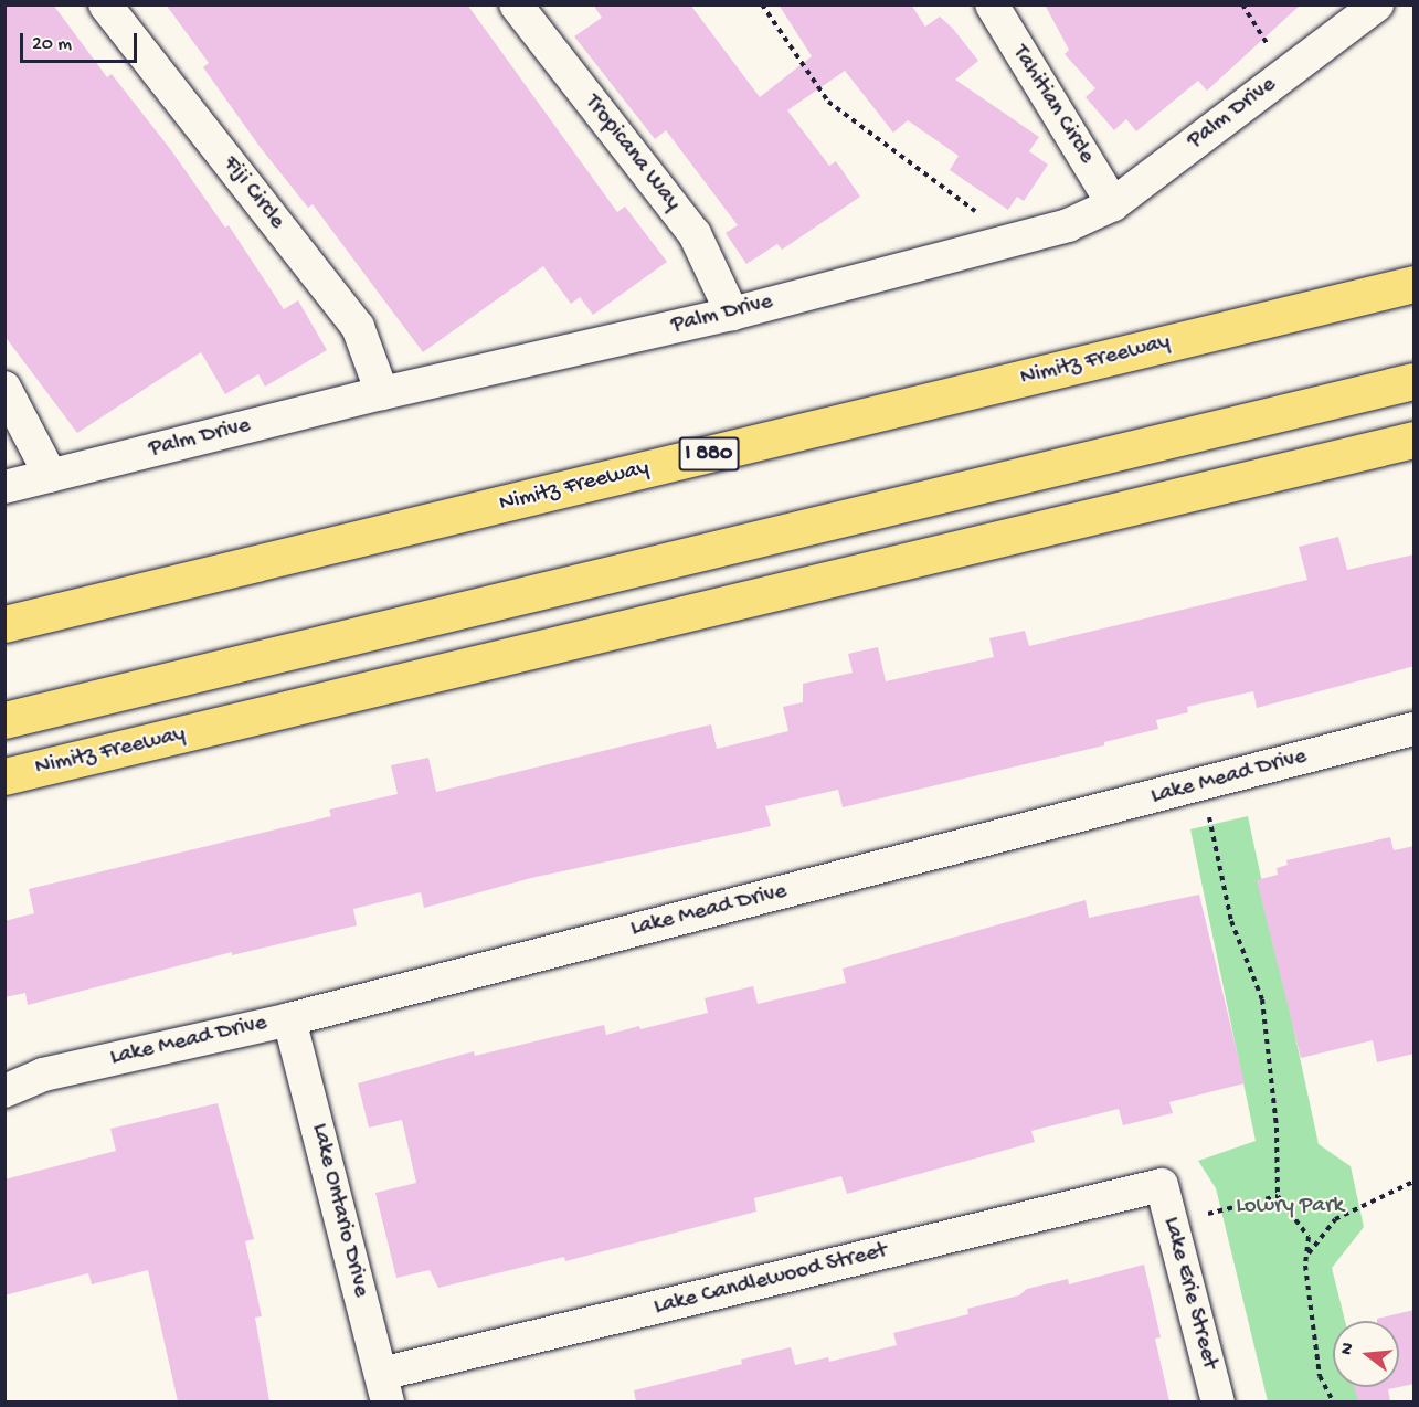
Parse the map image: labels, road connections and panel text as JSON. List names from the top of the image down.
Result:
{
  "streets": {
    "highway": ["Nimitz Freeway", "I 880"],
    "street": [
      "Tahitian Circle",
      "Palm Drive",
      "Tropicana Way",
      "Fiji Circle",
      "Lake Mead Drive",
      "Lake Ontario Drive",
      "Lake Candlewood Street",
      "Lake Erie Street"
    ]
  },
  "crossings": [
    ["Tahitian Circle", "Palm Drive"],
    ["Palm Drive", "Tropicana Way"],
    ["Palm Drive", "Fiji Circle"],
    ["Lake Mead Drive", "Lake Ontario Drive"],
    ["Lake Ontario Drive", "Lake Candlewood Street"],
    ["Lake Candlewood Street", "Lake Erie Street"]
  ],
  "parks": ["Lowry Park"],
  "scale_bar": "20 m",
  "north": "left"
}
